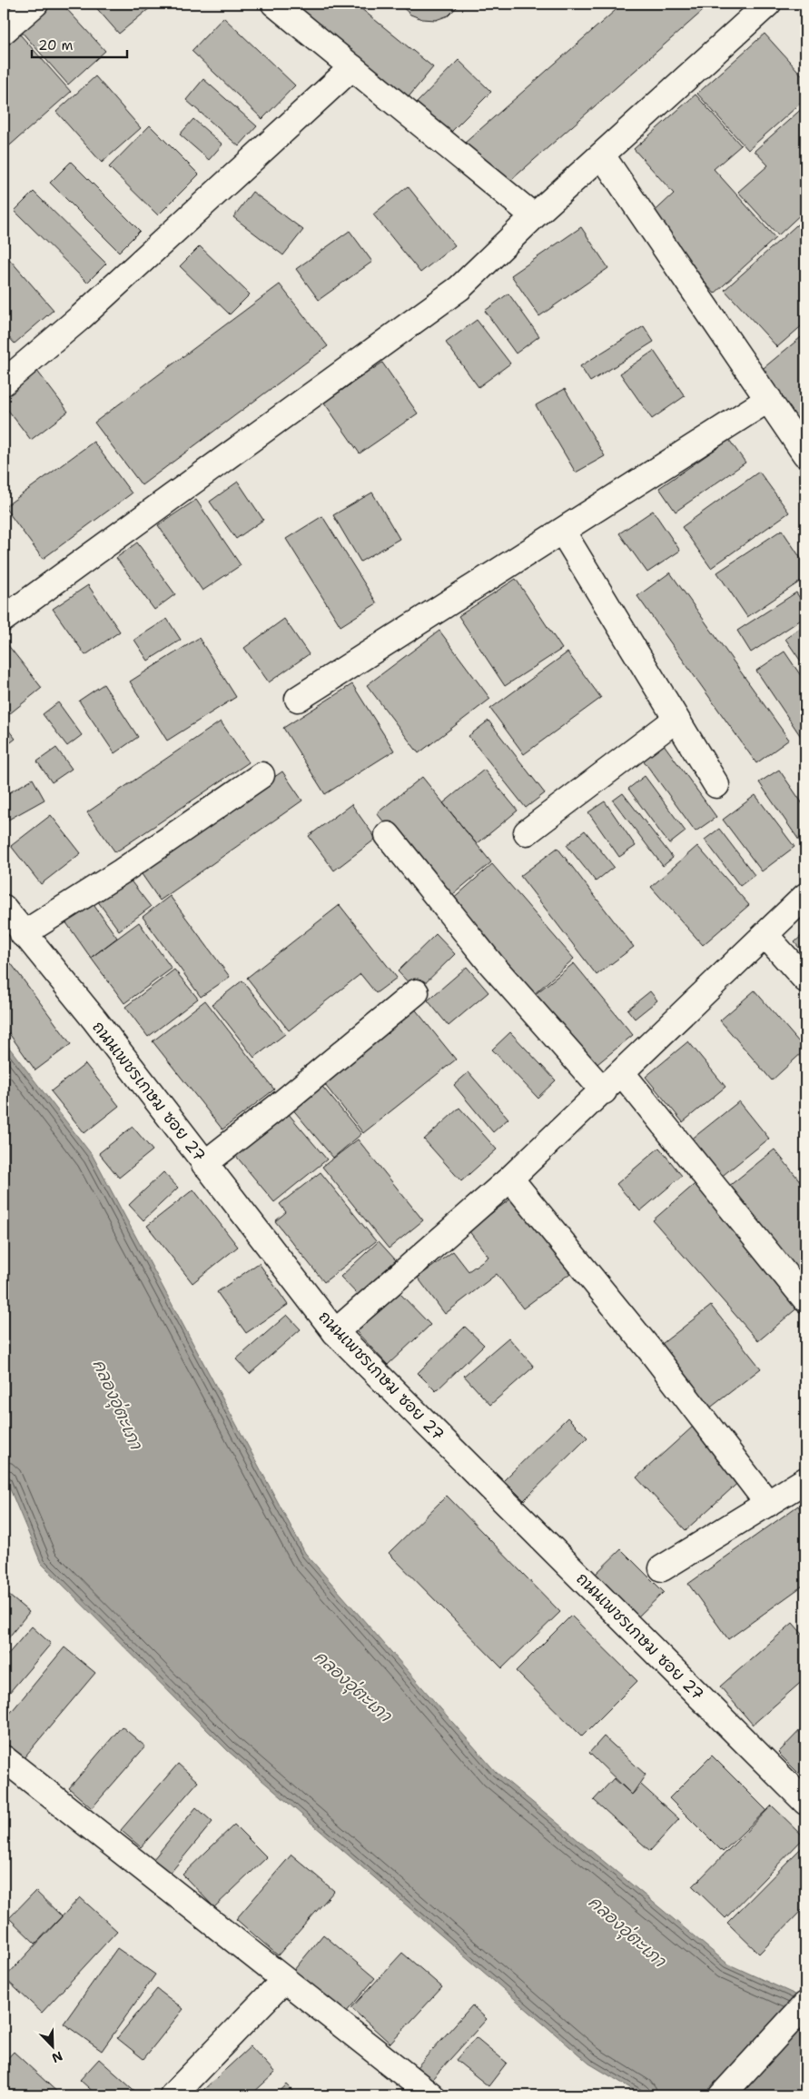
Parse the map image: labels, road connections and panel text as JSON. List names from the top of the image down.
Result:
{
  "streets": {
    "street": ["ถนนเพชรเกษม ซอย 27"]
  },
  "water": ["คลองอุ่ตะเภา"],
  "scale_bar": "20 m",
  "north": "bottom right"
}
